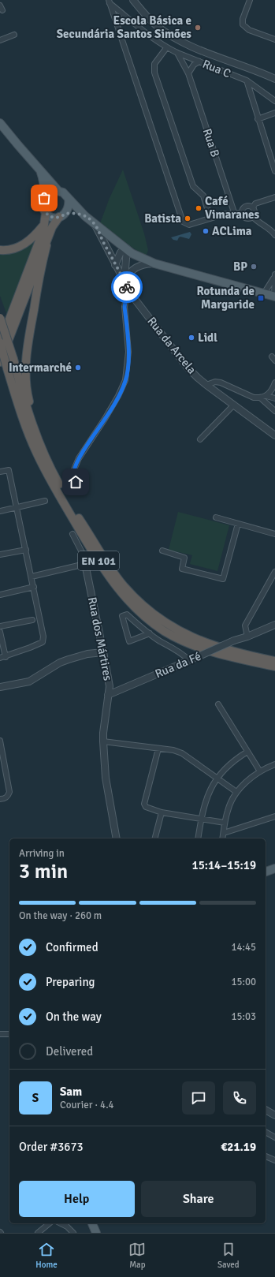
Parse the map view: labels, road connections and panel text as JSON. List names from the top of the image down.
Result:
{
  "streets": {
    "highway": ["EN 101"],
    "street": [
      "Rua C",
      "Rua B",
      "Rua da Arcela",
      "Rua dos Mártires",
      "Rua da Fé"
    ]
  },
  "crossings": [
    ["Rua C", "Rua B"],
    ["Rua dos Mártires", "Rua da Fé"]
  ],
  "places": {
    "other": [
      "Escola Básica e Secundária Santos Simões",
      "Café Vimaranes",
      "Batista",
      "ACLima",
      "BP",
      "Lidl",
      "Intermarché"
    ],
    "transit": ["Rotunda de Margaride"]
  },
  "page": {
    "heading": ["3 min", "Arriving in", "15:14–15:19"],
    "panel": [
      "Sam",
      "Courier · 4.4",
      "Order #3673",
      "€21.19"
    ],
    "bar": "On the way · 260 m",
    "list": [
      ["Confirmed", "14:45"],
      ["Preparing", "15:00"],
      ["On the way", "15:03"],
      "Delivered"
    ],
    "round": "S",
    "buttons": ["Help", "Share"],
    "tabs": ["Home", "Map", "Saved"]
  }
}
